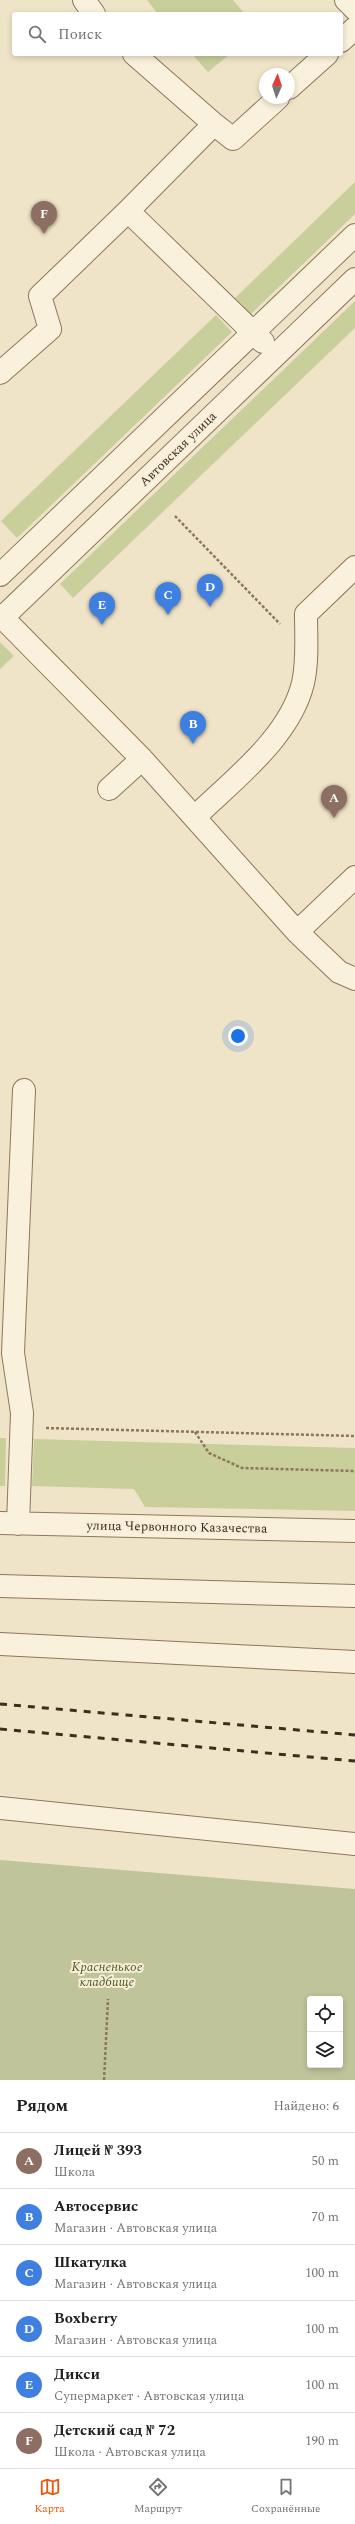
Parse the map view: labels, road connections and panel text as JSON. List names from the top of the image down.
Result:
{
  "streets": {
    "street": ["Автовская улица", "улица Червонного Казачества"]
  },
  "parks": ["Красненькое кладбище"],
  "north": "top",
  "page": {
    "search": "Поиск",
    "pins": [
      "F",
      "D",
      "C",
      "E",
      "B",
      "A"
    ],
    "heading": ["Рядом", "Найдено: 6"],
    "list": [
      {
        "mark": "A",
        "name": "Лицей № 393",
        "note": "Школа",
        "value": "50 m"
      },
      {
        "mark": "B",
        "name": "Автосервис",
        "note": "Магазин · Автовская улица",
        "value": "70 m"
      },
      {
        "mark": "C",
        "name": "Шкатулка",
        "note": "Магазин · Автовская улица",
        "value": "100 m"
      },
      {
        "mark": "D",
        "name": "Boxberry",
        "note": "Магазин · Автовская улица",
        "value": "100 m"
      },
      {
        "mark": "E",
        "name": "Дикси",
        "note": "Супермаркет · Автовская улица",
        "value": "100 m"
      },
      {
        "mark": "F",
        "name": "Детский сад № 72",
        "note": "Школа · Автовская улица",
        "value": "190 m"
      }
    ],
    "nav": ["Карта", "Маршрут", "Сохранённые"]
  }
}
